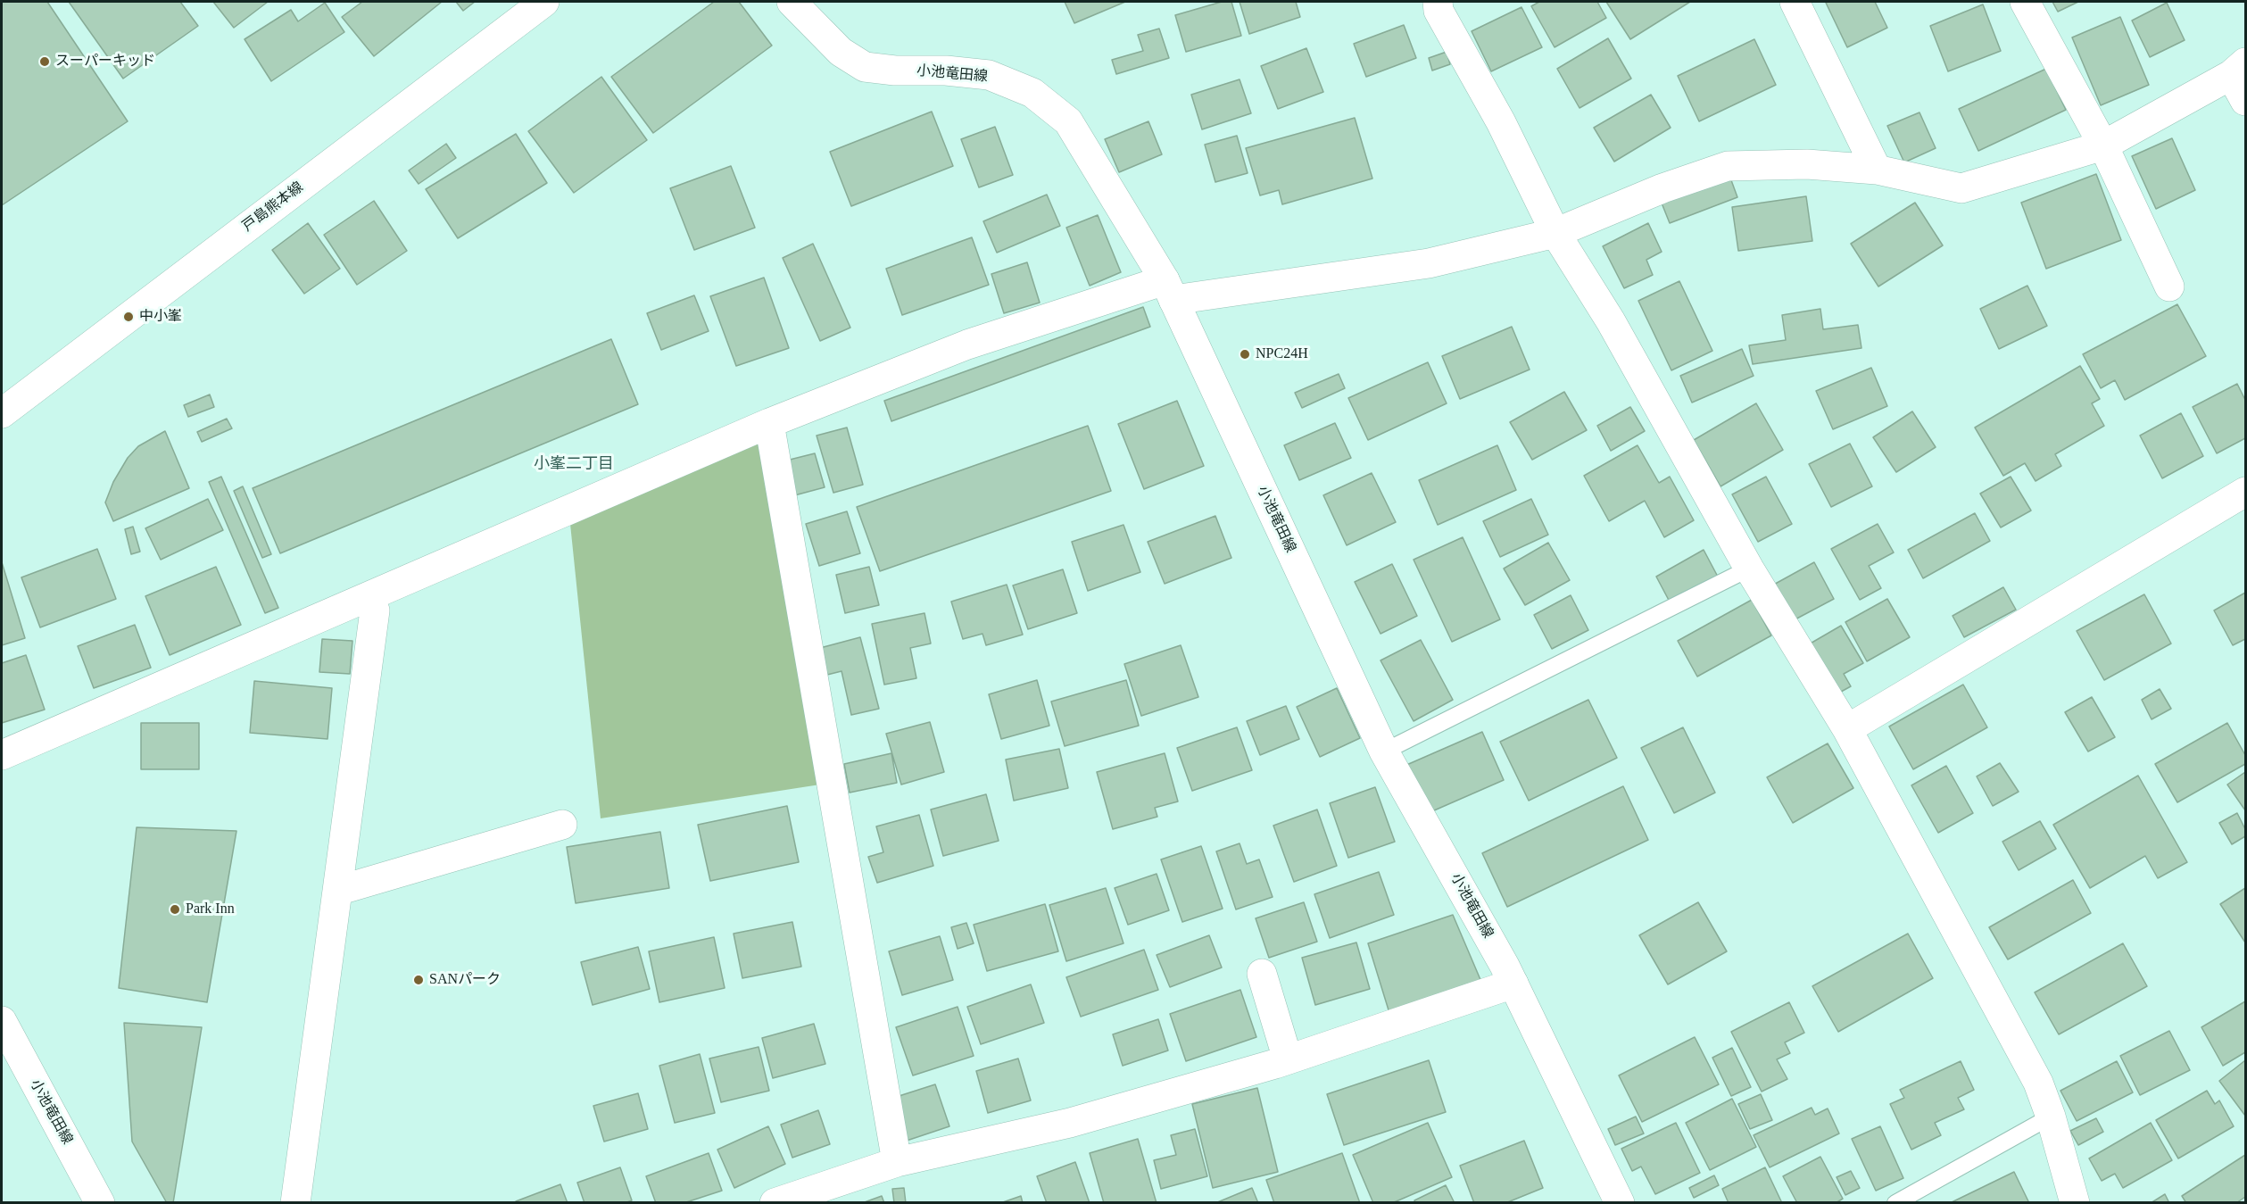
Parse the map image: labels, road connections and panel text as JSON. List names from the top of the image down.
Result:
{
  "streets": {
    "street": ["小池竜田線", "戸島熊本線"]
  },
  "districts": ["小峯二丁目"],
  "places": [
    "スーパーキッド",
    "中小峯",
    "NPC24H",
    "Park Inn",
    "SANパーク"
  ]
}
